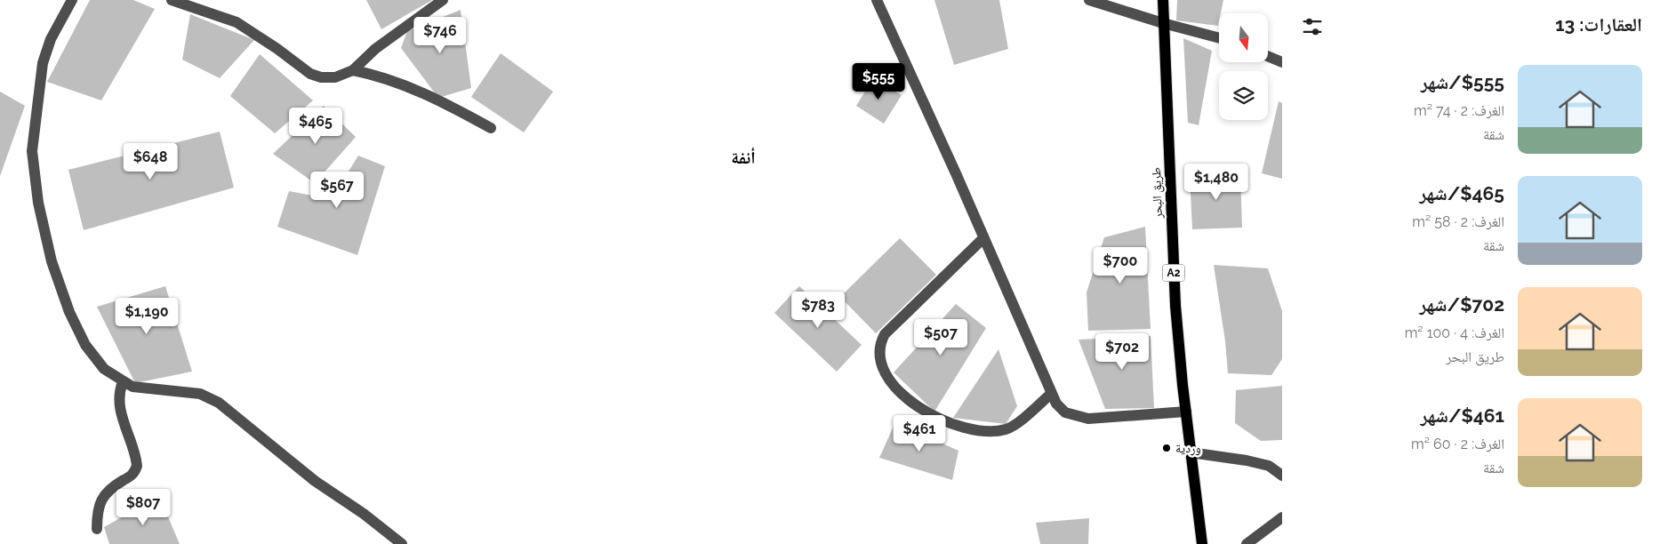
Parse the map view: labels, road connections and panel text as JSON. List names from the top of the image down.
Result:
{
  "streets": {
    "main road": ["طريق البحر", "A2"]
  },
  "districts": ["أنفة"],
  "places": ["وردية"],
  "north": "bottom",
  "page": {
    "heading": "العقارات: 13",
    "price": [
      "$746",
      "$555",
      "$465",
      "$648",
      "$1,480",
      "$567",
      "$700",
      "$783",
      "$1,190",
      "$507",
      "$702",
      "$461",
      "$807"
    ],
    "list": [
      {
        "name": "$555/شهر",
        "note": "الغرف: 2 · 74 m² · شقة"
      },
      {
        "name": "$465/شهر",
        "note": "الغرف: 2 · 58 m² · شقة"
      },
      {
        "name": "$702/شهر",
        "note": "الغرف: 4 · 100 m² · طريق البحر"
      },
      {
        "name": "$461/شهر",
        "note": "الغرف: 2 · 60 m² · شقة"
      }
    ]
  }
}
